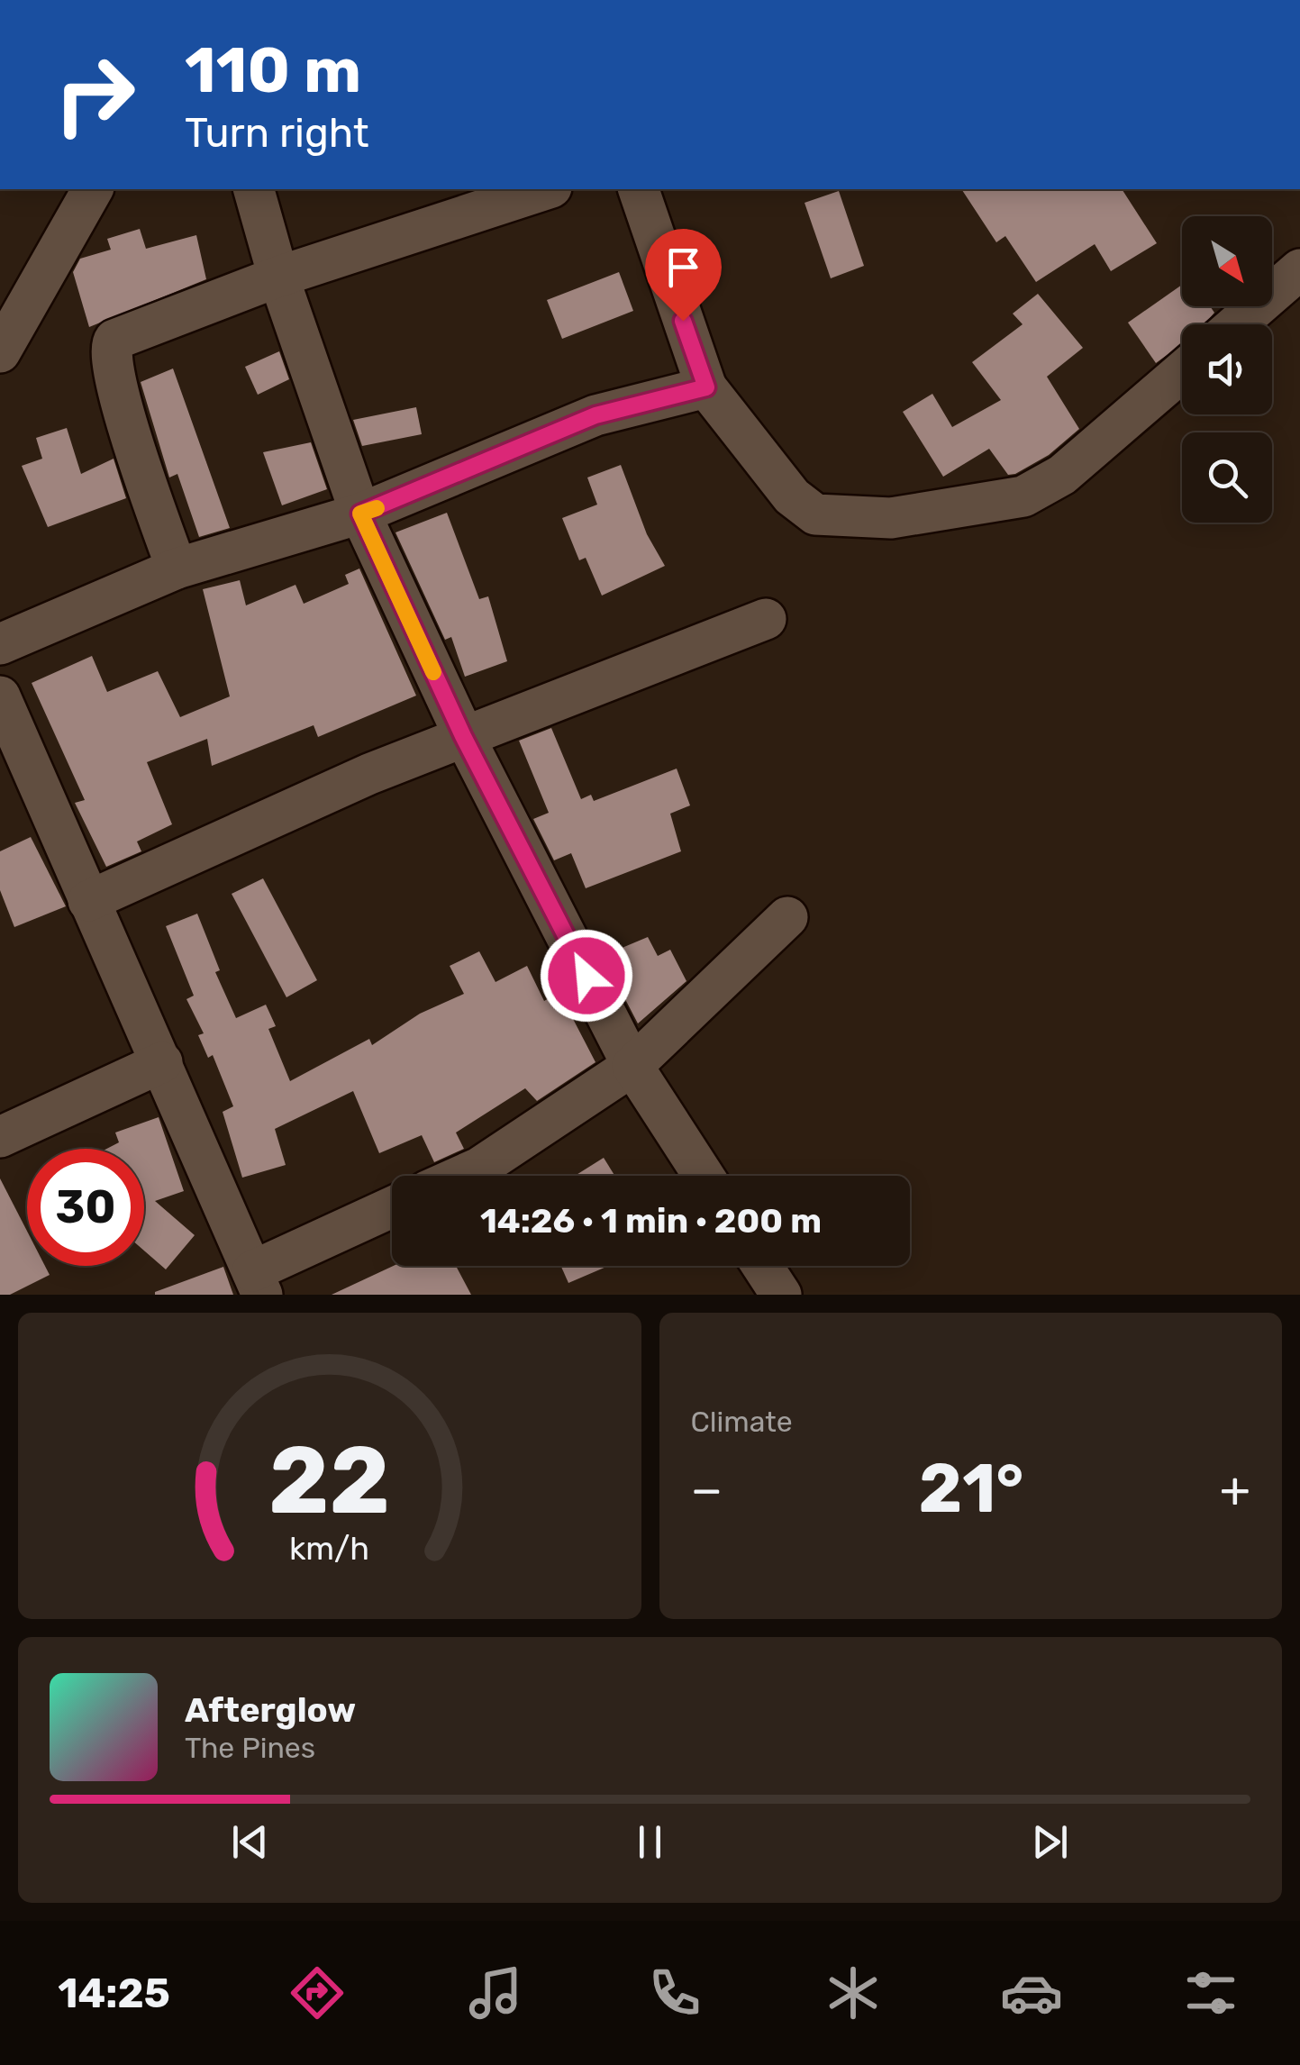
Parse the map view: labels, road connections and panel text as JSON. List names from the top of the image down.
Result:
{
  "north": "bottom right",
  "page": {
    "turn": ["110 m", "Turn right"],
    "limit": "30",
    "trip": "14:26 · 1 min · 200 m",
    "tile": "Climate",
    "heat": ["−", "21°", "+"],
    "song": ["Afterglow", "The Pines"],
    "tabs": "14:25",
    "gauge": ["22", "km/h"]
  }
}
